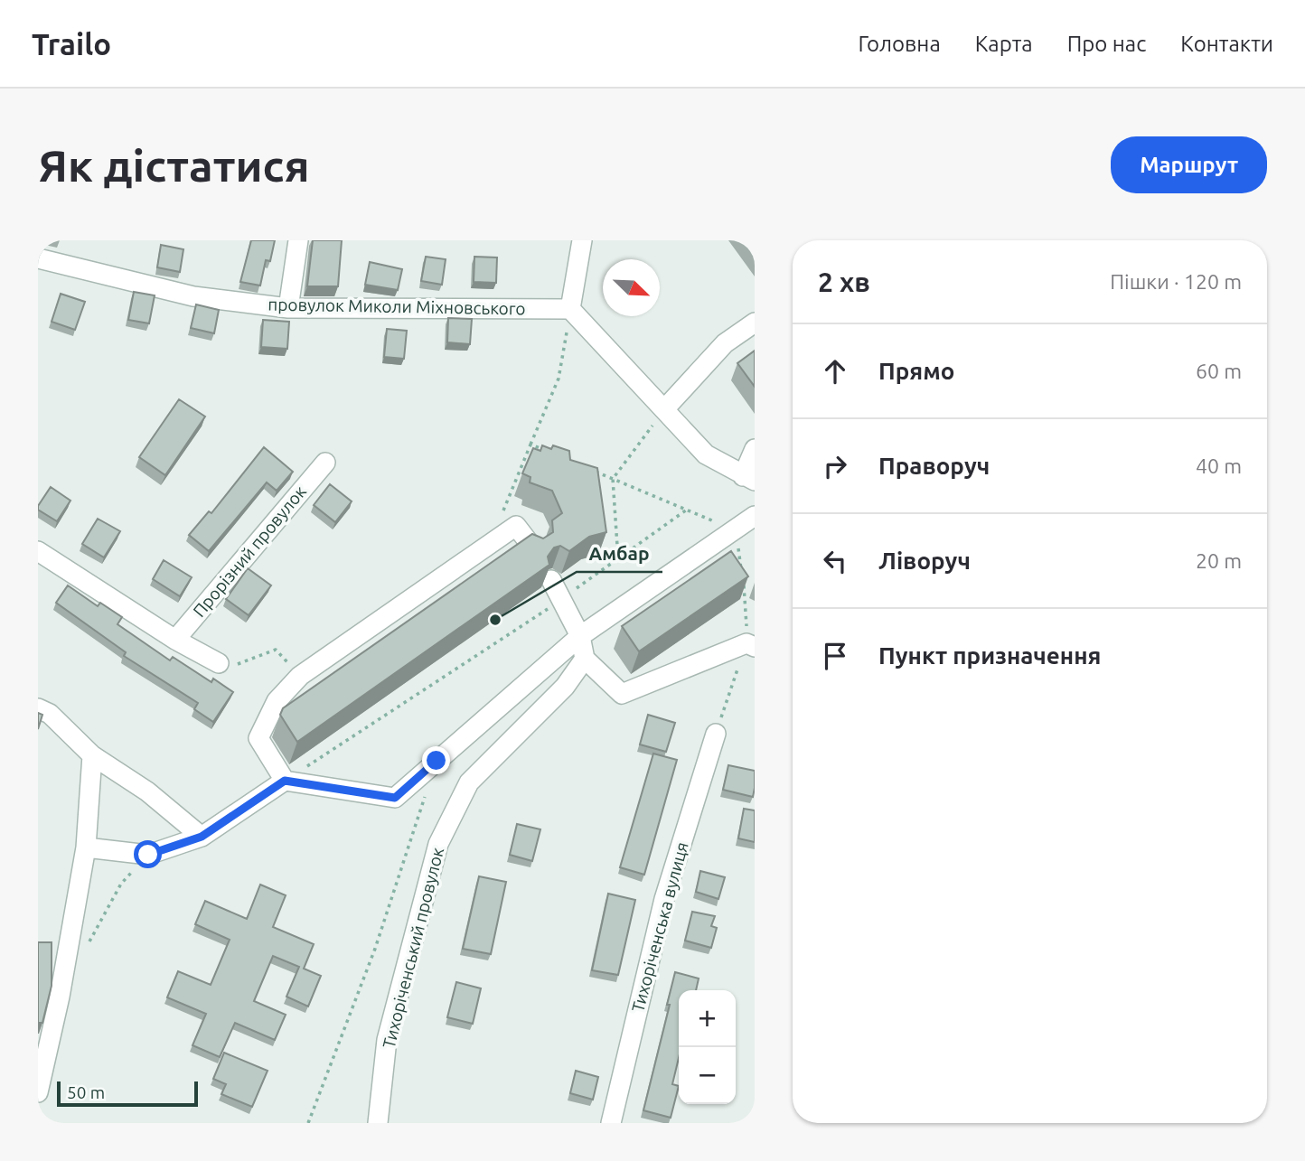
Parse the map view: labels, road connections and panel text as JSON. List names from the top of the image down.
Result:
{
  "streets": {
    "street": [
      "провулок Миколи Міхновського",
      "Прорізний провулок",
      "Тихоріченська вулиця",
      "Тихоріченський провулок"
    ]
  },
  "places": ["Амбар"],
  "scale_bar": "50 m",
  "north": "bottom right",
  "page": {
    "header": "Trailo",
    "nav": [
      "Головна",
      "Карта",
      "Про нас",
      "Контакти"
    ],
    "buttons": "Маршрут",
    "title": "Як дістатися",
    "heading": ["2 хв", "Пішки · 120 m"],
    "list": [
      ["Прямо", "60 m"],
      ["Праворуч", "40 m"],
      ["Ліворуч", "20 m"],
      "Пункт призначення"
    ],
    "map_buttons": ["+", "−"],
    "scale": "50 m"
  }
}
